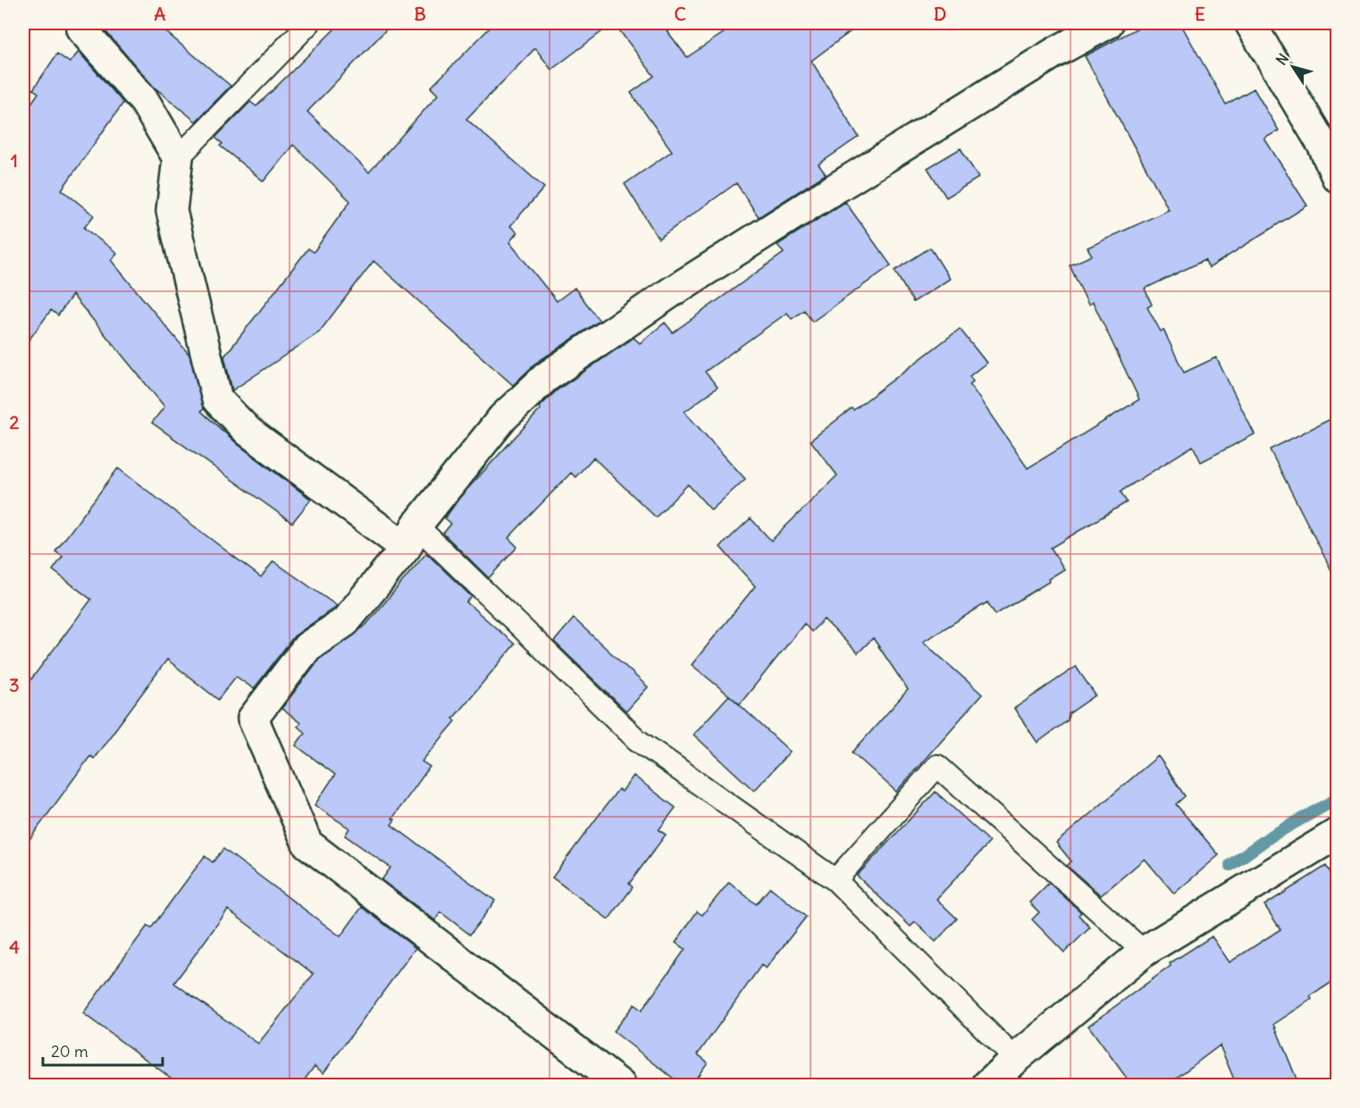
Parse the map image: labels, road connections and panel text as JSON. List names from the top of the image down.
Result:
{
  "scale_bar": "20 m",
  "north": "top left",
  "grid": {
    "columns": [
      "A",
      "B",
      "C",
      "D",
      "E"
    ],
    "rows": [
      "1",
      "2",
      "3",
      "4"
    ]
  }
}
